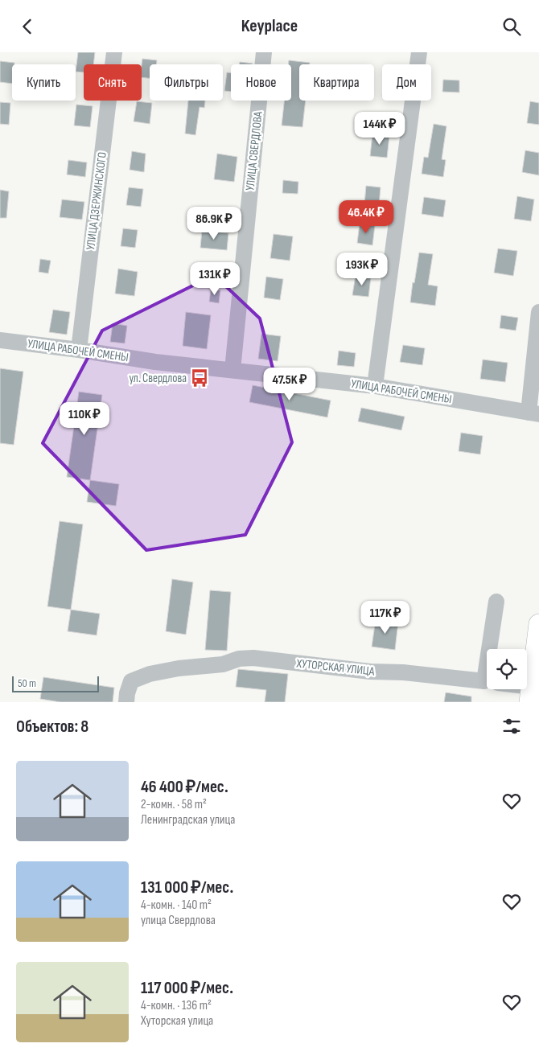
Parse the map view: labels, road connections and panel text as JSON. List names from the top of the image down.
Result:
{
  "streets": {
    "street": [
      "УЛИЦА СВЕРДЛОВА",
      "УЛИЦА ДЗЕРЖИНСКОГО",
      "УЛИЦА РАБОЧЕЙ СМЕНЫ",
      "ХУТОРСКАЯ УЛИЦА"
    ]
  },
  "crossings": [
    ["УЛИЦА СВЕРДЛОВА", "УЛИЦА РАБОЧЕЙ СМЕНЫ"],
    ["УЛИЦА ДЗЕРЖИНСКОГО", "УЛИЦА РАБОЧЕЙ СМЕНЫ"]
  ],
  "places": {
    "bus stop": ["ул. Свердлова"]
  },
  "scale_bar": "50 m",
  "page": {
    "header": "Keyplace",
    "chip": [
      "Купить",
      "Снять",
      "Фильтры",
      "Новое",
      "Квартира",
      "Дом"
    ],
    "price": [
      "144K ₽",
      "46.4K ₽",
      "86.9K ₽",
      "193K ₽",
      "131K ₽",
      "47.5K ₽",
      "110K ₽",
      "117K ₽"
    ],
    "scale": "50 m",
    "heading": "Объектов: 8",
    "list": [
      {
        "name": "46 400 ₽/мес.",
        "note": "2-комн. · 58 m² · Ленинградская улица"
      },
      {
        "name": "131 000 ₽/мес.",
        "note": "4-комн. · 140 m² · улица Свердлова"
      },
      {
        "name": "117 000 ₽/мес.",
        "note": "4-комн. · 136 m² · Хуторская улица"
      }
    ]
  }
}
